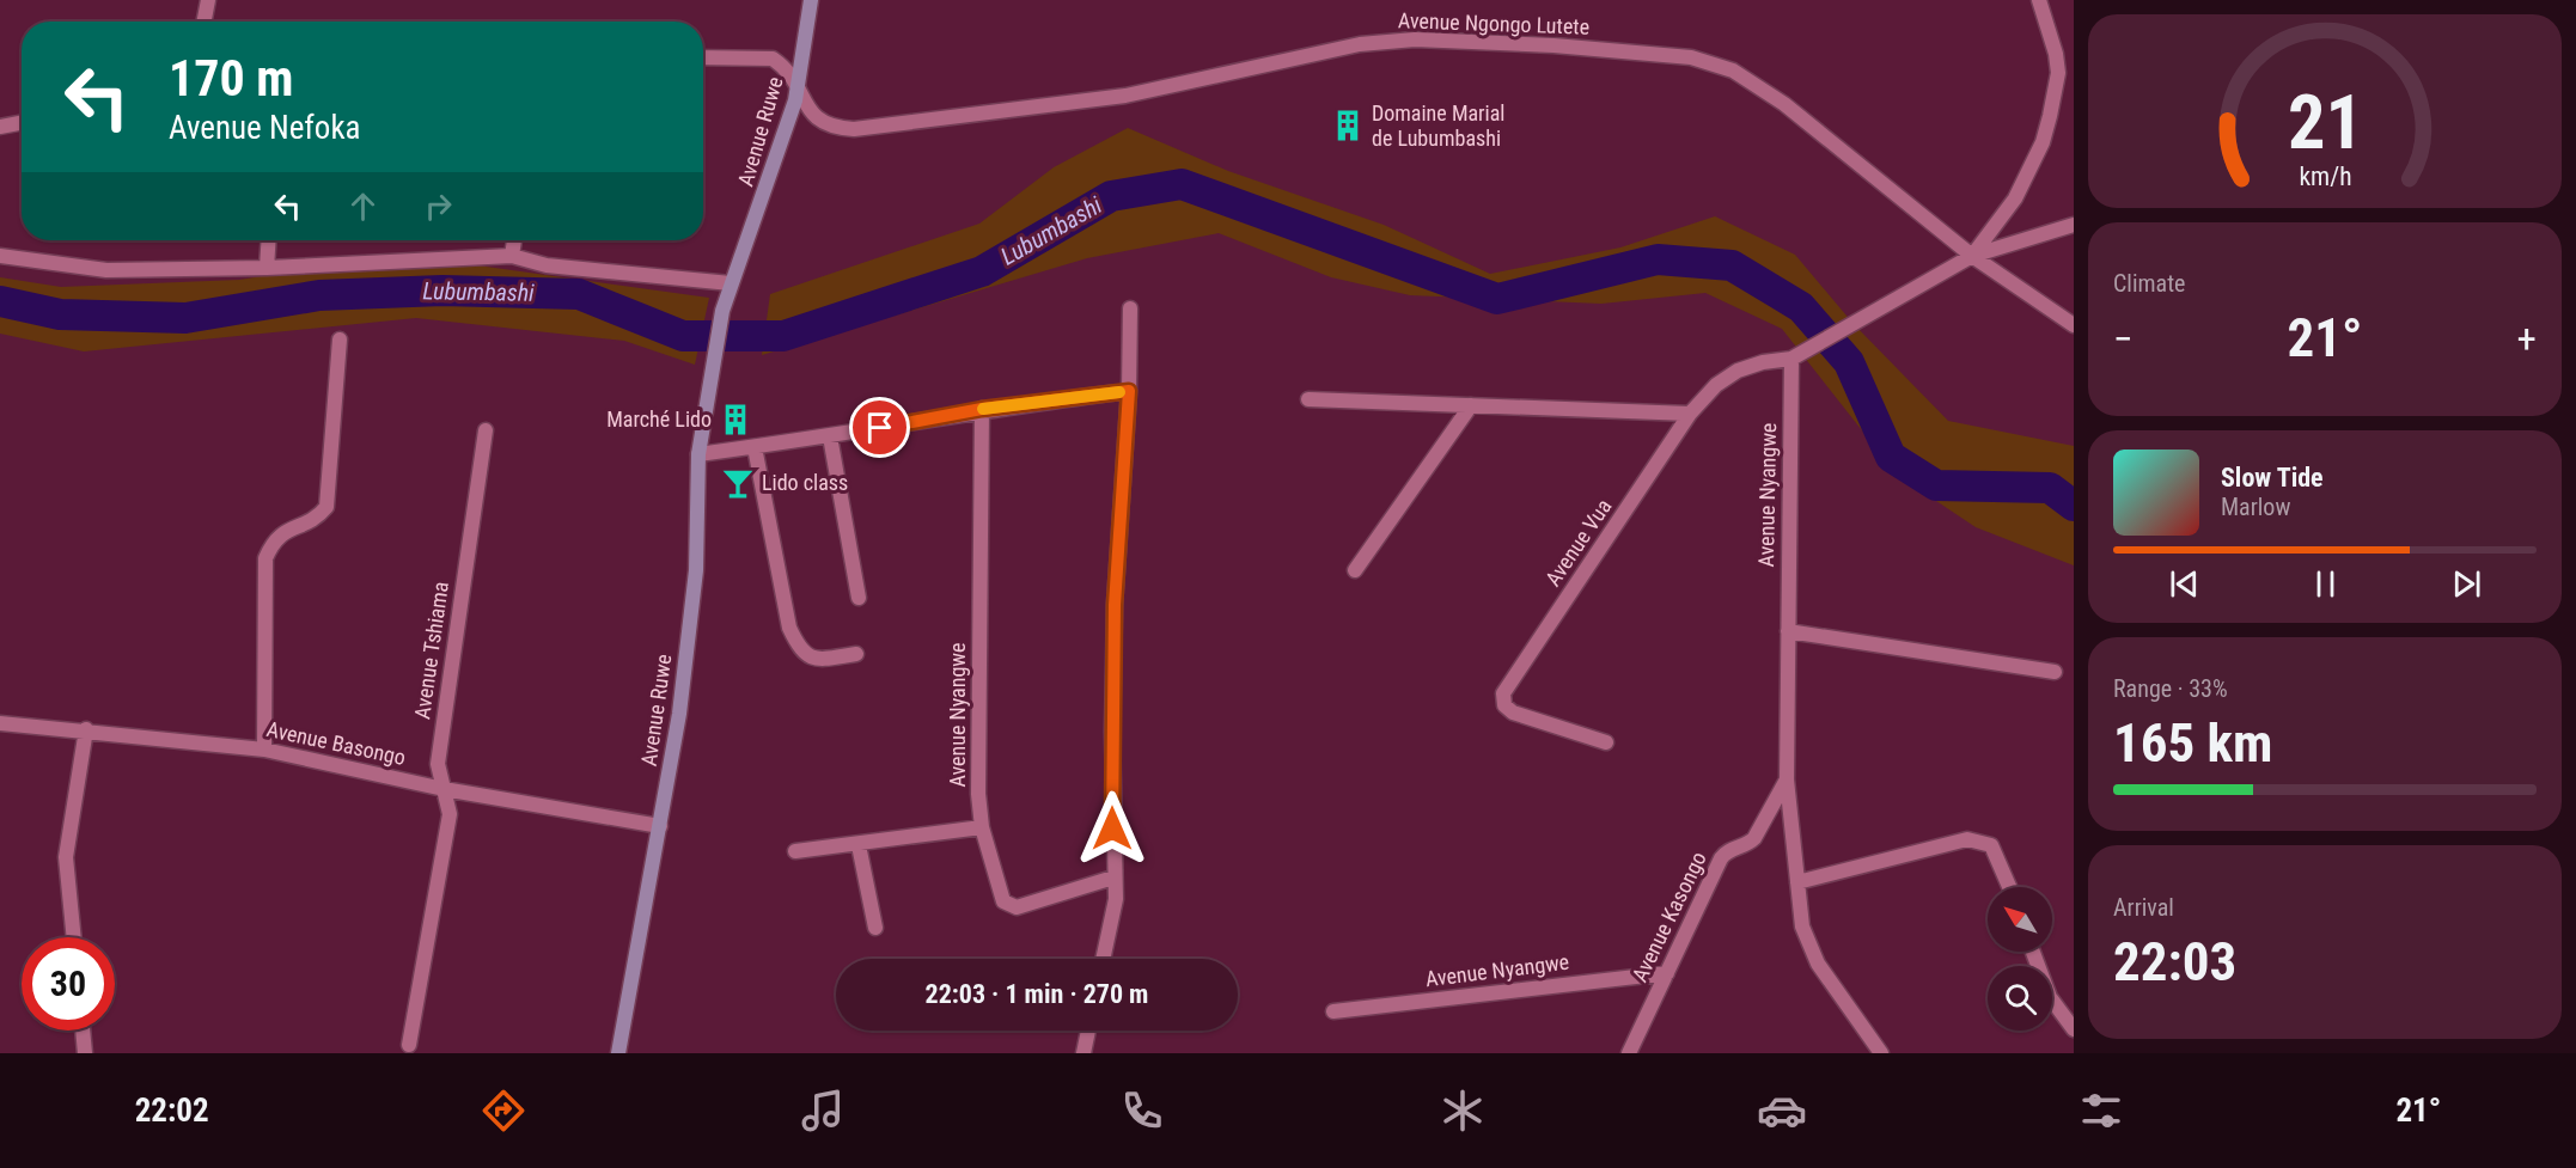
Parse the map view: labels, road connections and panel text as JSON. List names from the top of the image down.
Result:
{
  "streets": {
    "street": [
      "Avenue Ngongo Lutete",
      "Avenue Ruwe",
      "Avenue Nyangwe",
      "Avenue Vua",
      "Avenue Tshiama",
      "Avenue Basongo",
      "Avenue Kasongo"
    ]
  },
  "crossings": [
    ["Avenue Ngongo Lutete", "Avenue Ruwe"],
    ["Avenue Ngongo Lutete", "Avenue Vua"],
    ["Avenue Ruwe", "Avenue Basongo"],
    ["Avenue Nyangwe", "Avenue Vua"],
    ["Avenue Nyangwe", "Avenue Kasongo"],
    ["Avenue Tshiama", "Avenue Basongo"]
  ],
  "water": ["Lubumbashi"],
  "places": {
    "building": ["Domaine Marial de Lubumbashi", "Marché Lido"],
    "bar": ["Lido class"]
  },
  "north": "top left",
  "page": {
    "turn": ["170 m", "Avenue Nefoka"],
    "tile": [
      "Climate",
      ["Range · 33%", "165 km"],
      ["Arrival", "22:03"]
    ],
    "heat": ["−", "21°", "+"],
    "song": ["Slow Tide", "Marlow"],
    "limit": "30",
    "trip": "22:03 · 1 min · 270 m",
    "tabs": ["22:02", "21°"],
    "gauge": ["21", "km/h"]
  }
}
